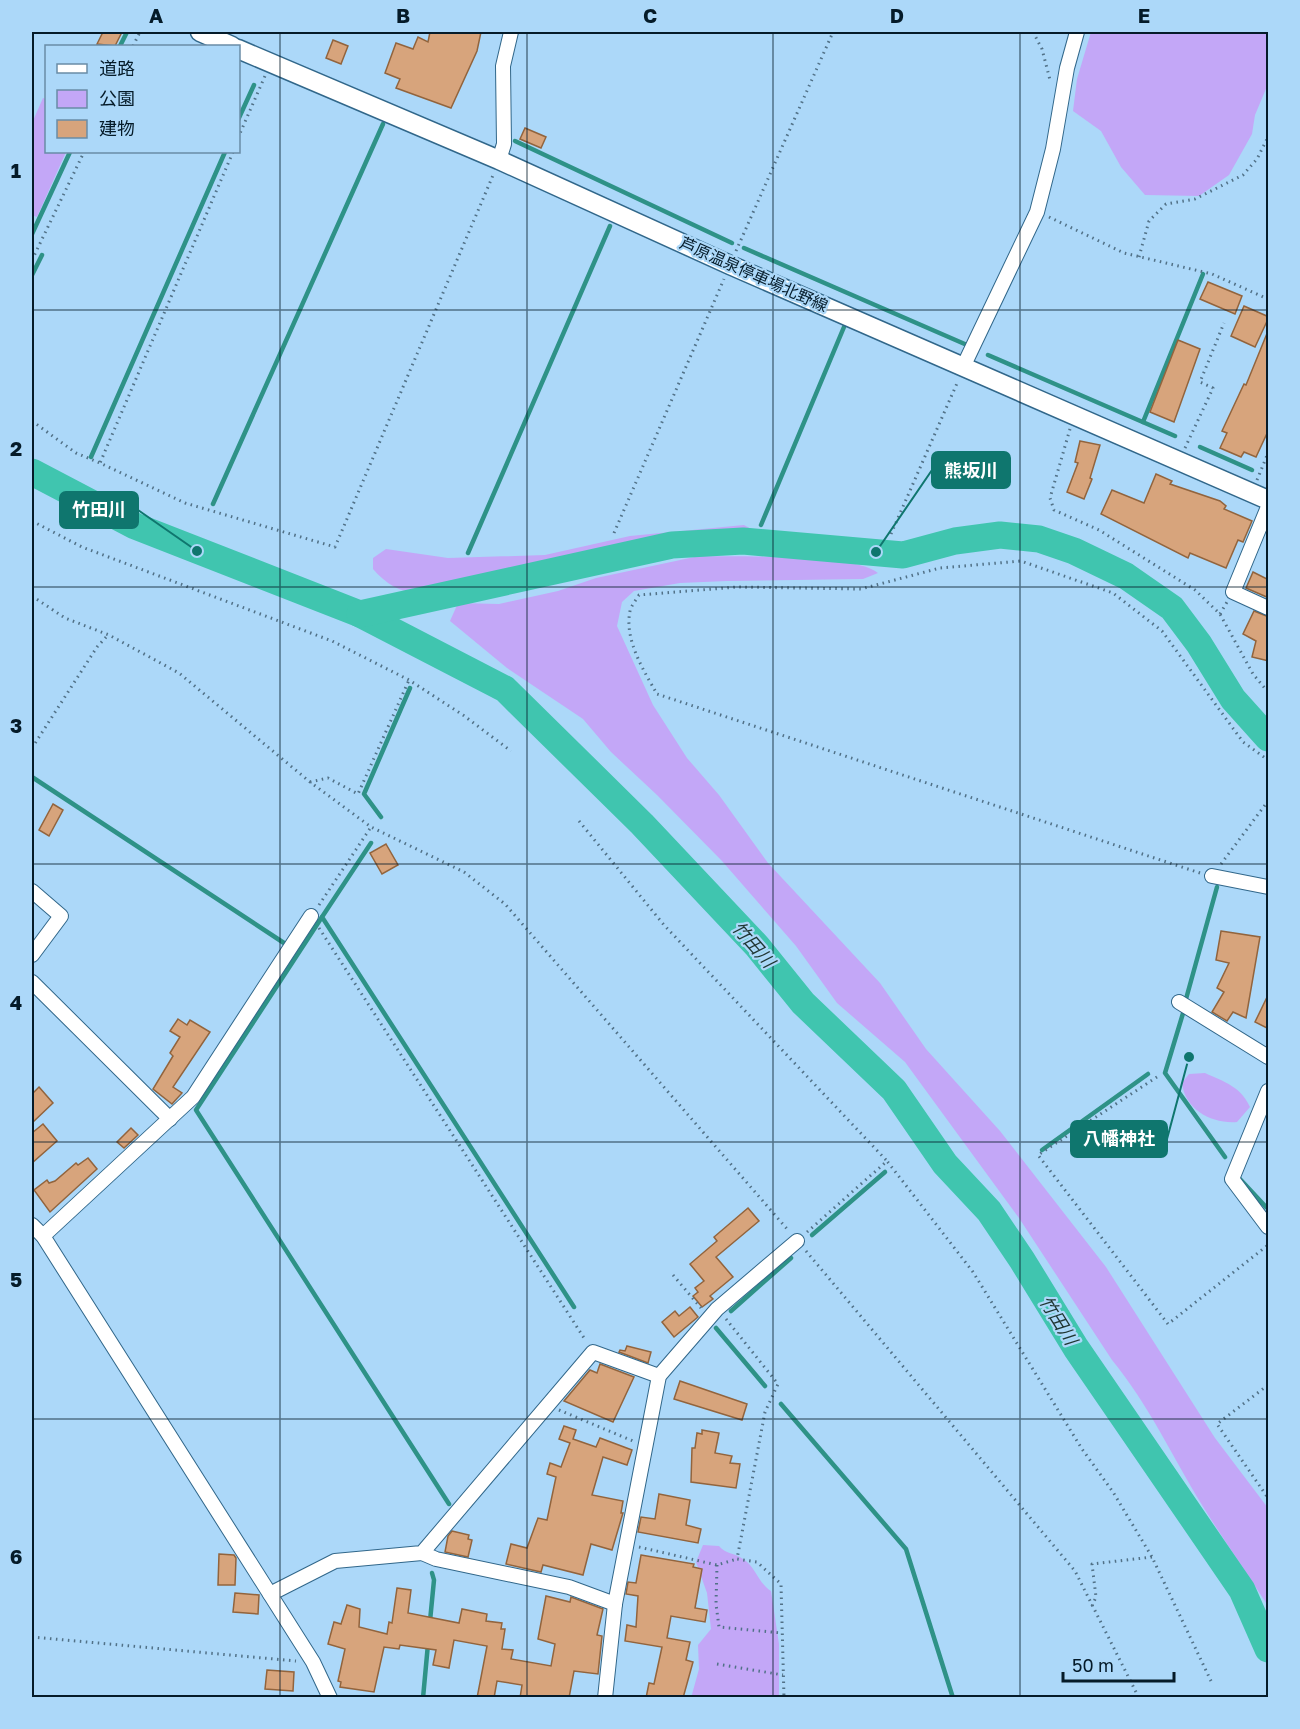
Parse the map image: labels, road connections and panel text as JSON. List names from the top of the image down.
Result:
{
  "streets": {
    "main road": ["芦原温泉停車場北野線"]
  },
  "water": ["竹田川"],
  "places": ["竹田川", "熊坂川", "八幡神社"],
  "legend": ["道路", "公園", "建物"],
  "scale_bar": "50 m",
  "grid": {
    "columns": [
      "A",
      "B",
      "C",
      "D",
      "E"
    ],
    "rows": [
      "1",
      "2",
      "3",
      "4",
      "5",
      "6"
    ]
  }
}
